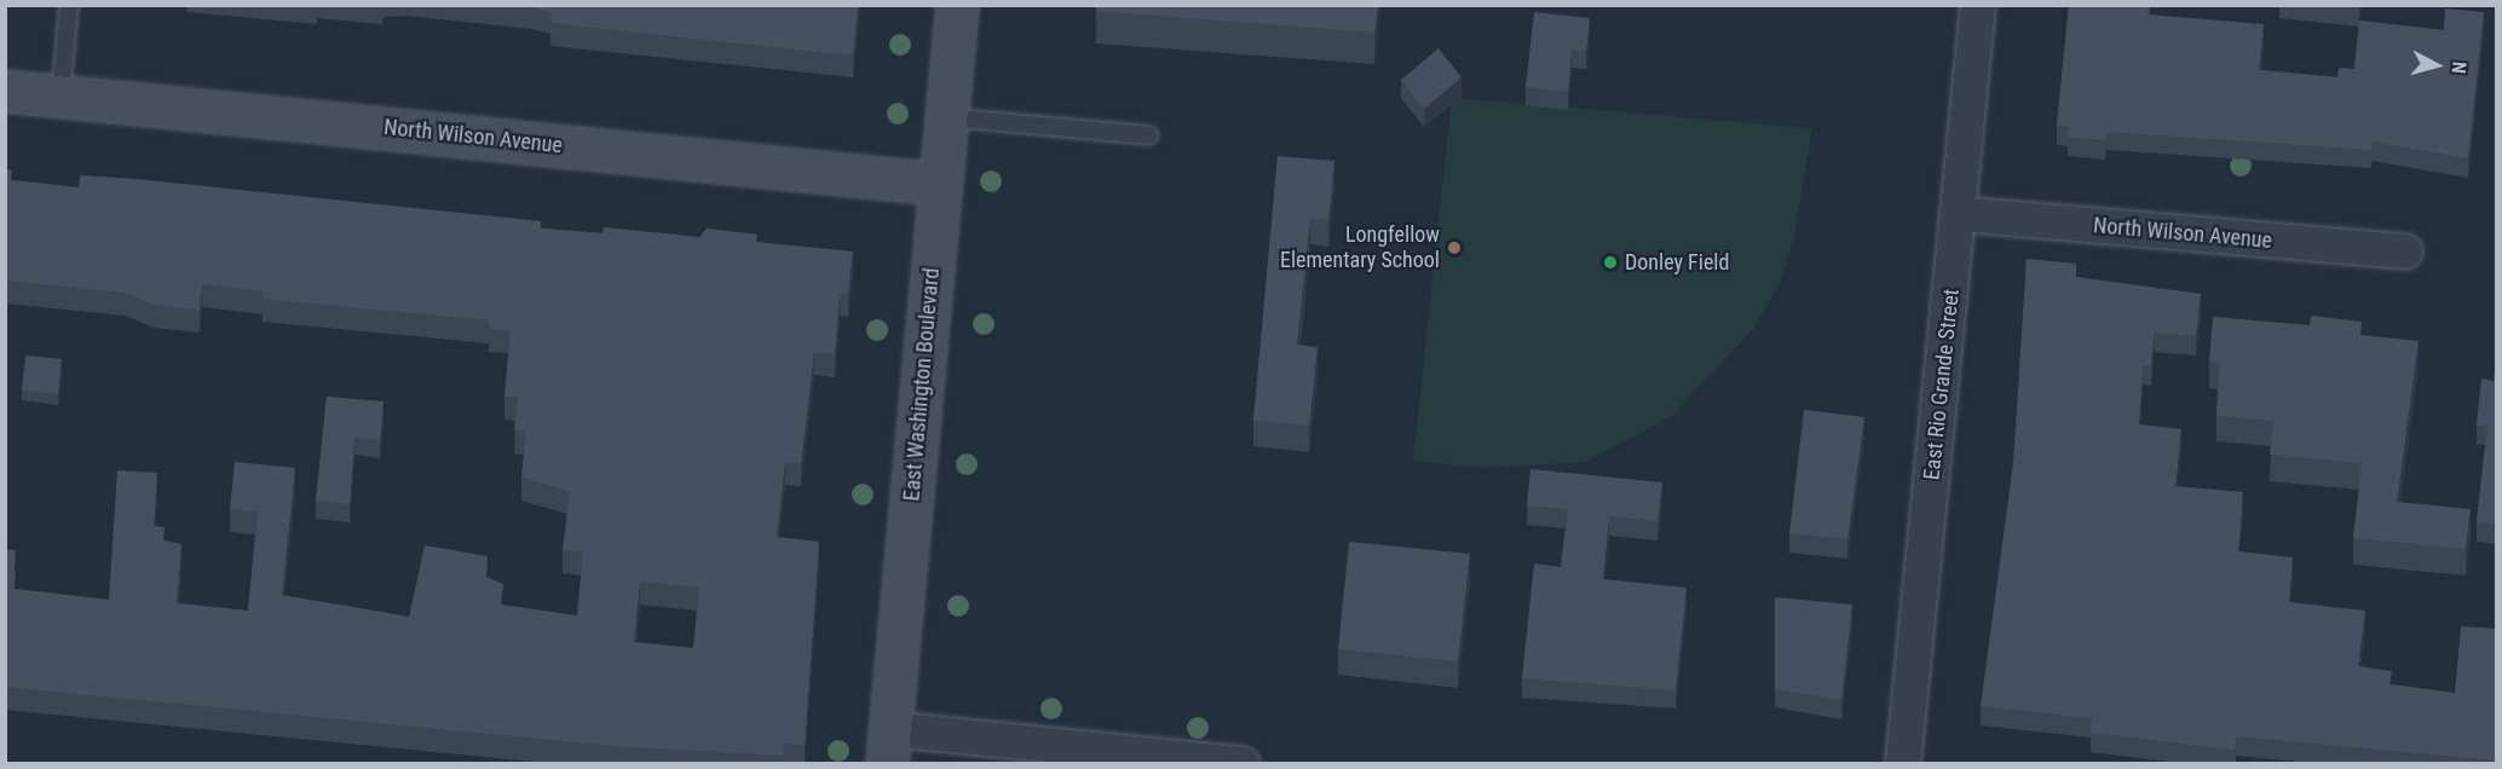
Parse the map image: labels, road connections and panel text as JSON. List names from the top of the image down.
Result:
{
  "streets": {
    "street": ["North Wilson Avenue", "East Washington Boulevard", "East Rio Grande Street"]
  },
  "crossings": [
    ["North Wilson Avenue", "East Washington Boulevard"],
    ["North Wilson Avenue", "East Rio Grande Street"]
  ],
  "places": ["Longfellow Elementary School", "Donley Field"],
  "north": "right"
}
